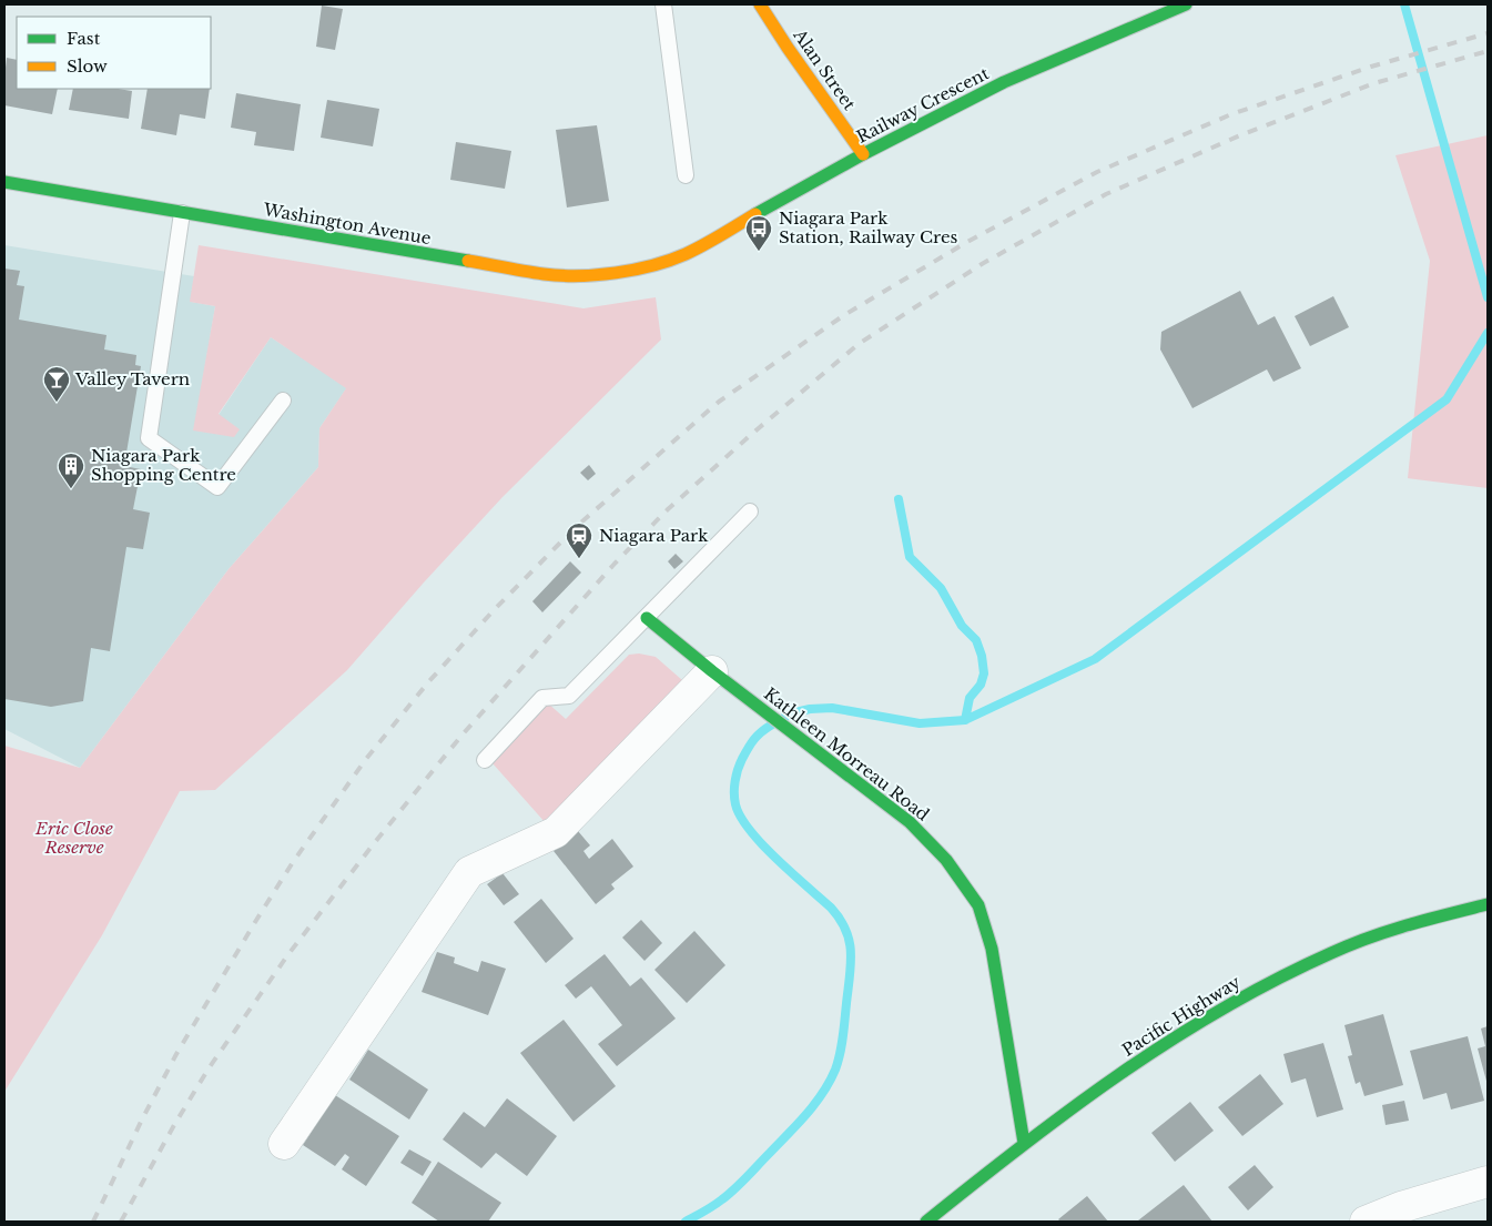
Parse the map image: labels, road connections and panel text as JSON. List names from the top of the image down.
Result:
{
  "streets": {
    "main road": [
      "Alan Street",
      "Railway Crescent",
      "Washington Avenue",
      "Kathleen Morreau Road",
      "Pacific Highway"
    ]
  },
  "crossings": [
    ["Alan Street", "Railway Crescent"],
    ["Railway Crescent", "Washington Avenue"],
    ["Kathleen Morreau Road", "Pacific Highway"]
  ],
  "parks": ["Eric Close Reserve"],
  "places": {
    "bus stop": ["Niagara Park Station, Railway Cres"],
    "bar": ["Valley Tavern"],
    "building": ["Niagara Park Shopping Centre"],
    "station": ["Niagara Park"]
  },
  "legend": ["Fast", "Slow"]
}
